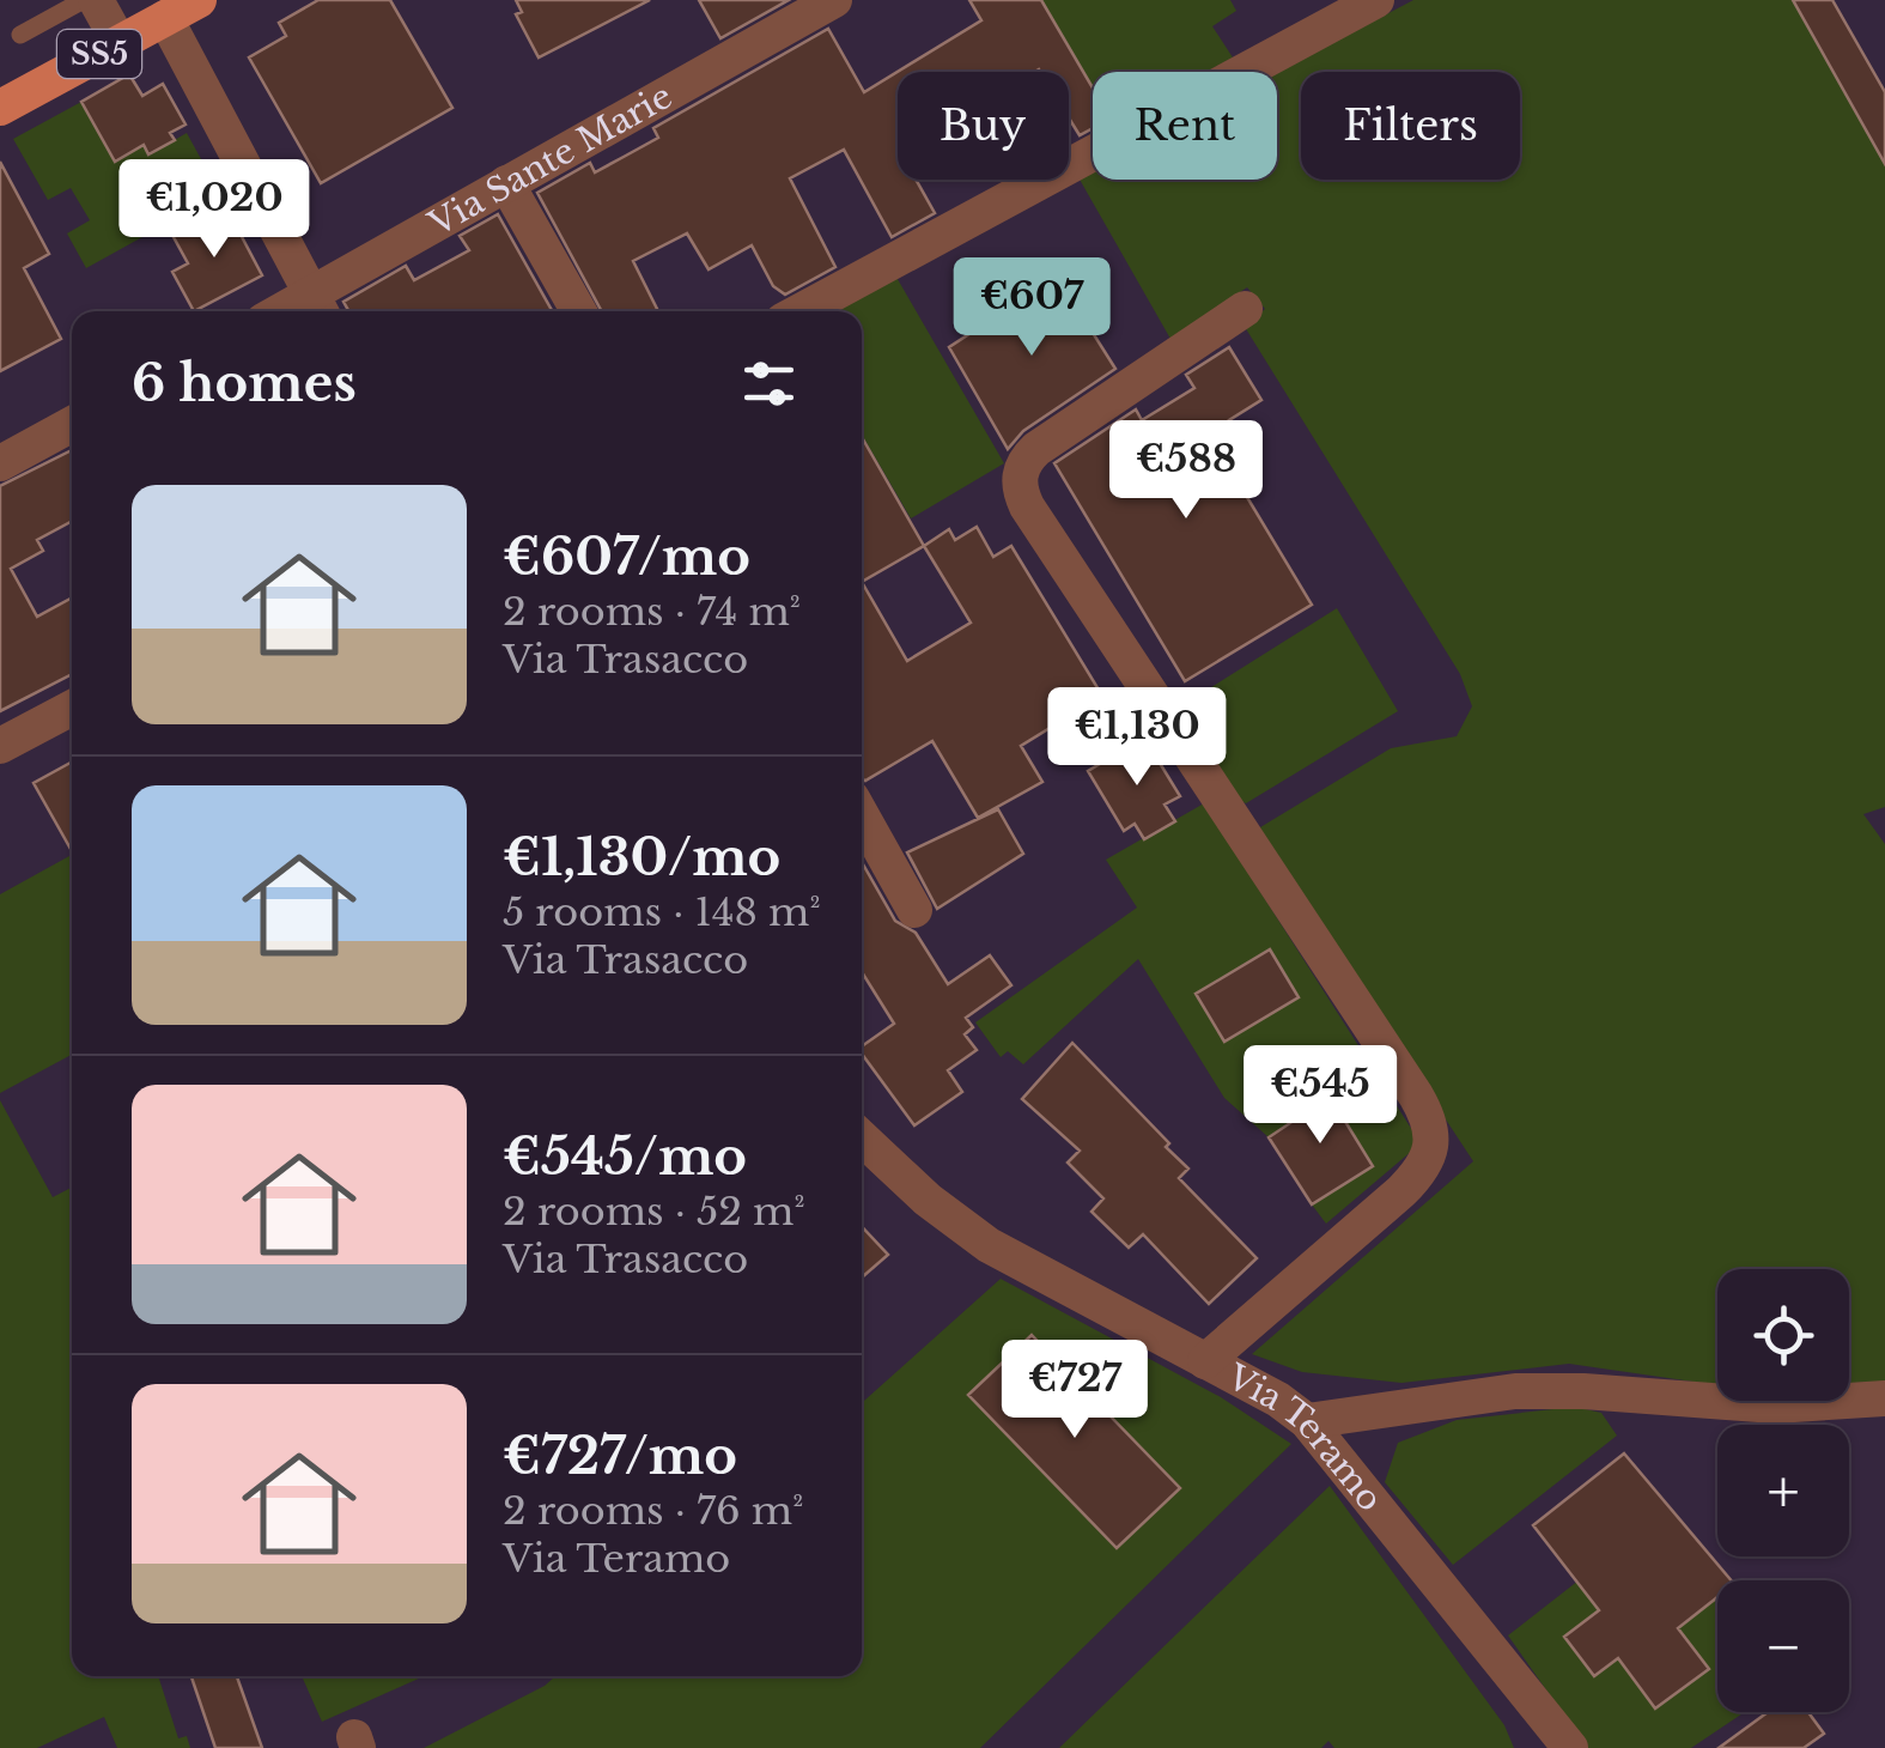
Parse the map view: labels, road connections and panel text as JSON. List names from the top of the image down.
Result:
{
  "streets": {
    "main road": ["SS5"],
    "street": ["Via Sante Marie", "Via Teramo"]
  },
  "page": {
    "chip": ["Buy", "Rent", "Filters"],
    "price": [
      "€1,020",
      "€607",
      "€588",
      "€1,130",
      "€545",
      "€727"
    ],
    "heading": "6 homes",
    "list": [
      {
        "name": "€607/mo",
        "note": "2 rooms · 74 m² · Via Trasacco"
      },
      {
        "name": "€1,130/mo",
        "note": "5 rooms · 148 m² · Via Trasacco"
      },
      {
        "name": "€545/mo",
        "note": "2 rooms · 52 m² · Via Trasacco"
      },
      {
        "name": "€727/mo",
        "note": "2 rooms · 76 m² · Via Teramo"
      }
    ],
    "map_buttons": ["+", "−"]
  }
}
